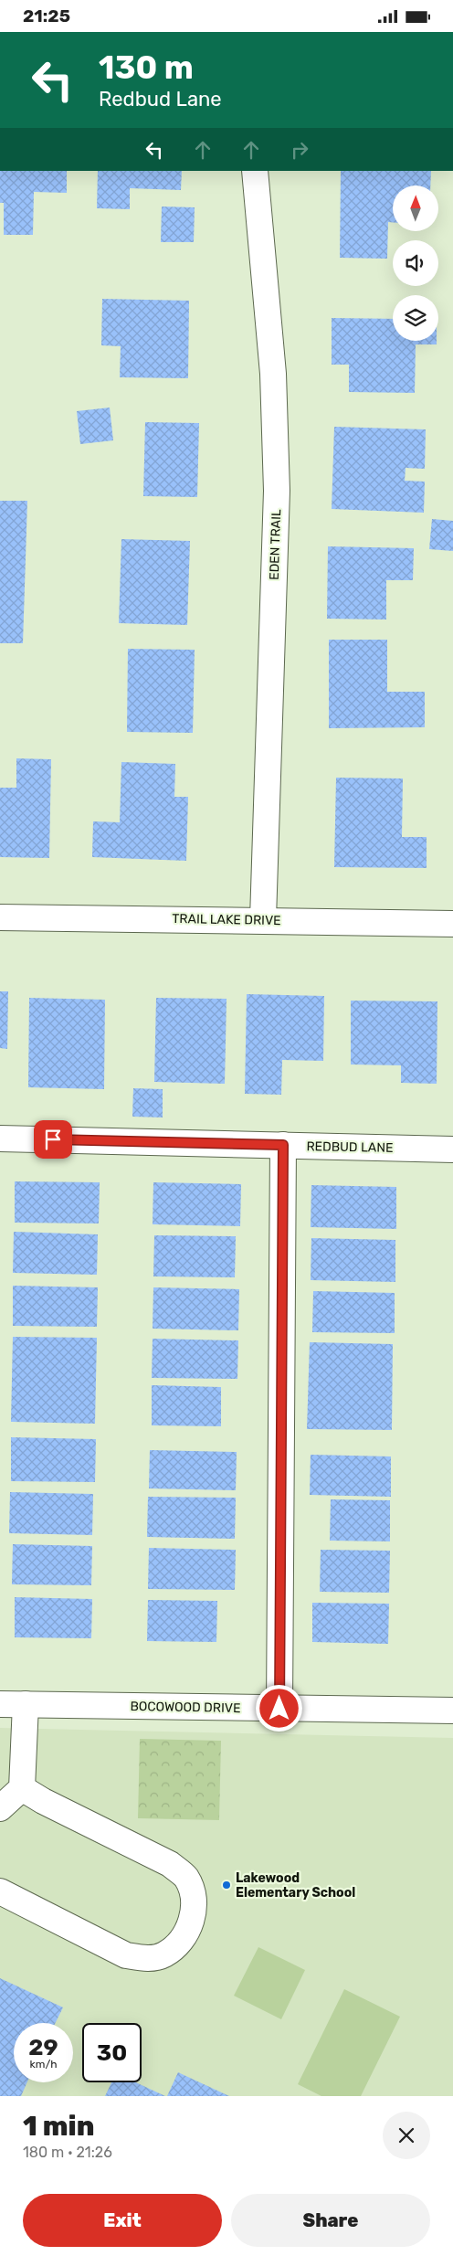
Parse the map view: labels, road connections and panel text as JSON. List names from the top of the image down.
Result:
{
  "streets": {
    "street": [
      "EDEN TRAIL",
      "TRAIL LAKE DRIVE",
      "REDBUD LANE",
      "BOCOWOOD DRIVE"
    ]
  },
  "crossings": [
    ["EDEN TRAIL", "TRAIL LAKE DRIVE"]
  ],
  "places": ["Lakewood Elementary School"],
  "north": "top",
  "page": {
    "status": "21:25",
    "turn": ["130 m", "Redbud Lane"],
    "speed": "29 km/h",
    "limit": "30",
    "heading": ["1 min", "180 m · 21:26"],
    "buttons": ["Exit", "Share"]
  }
}
